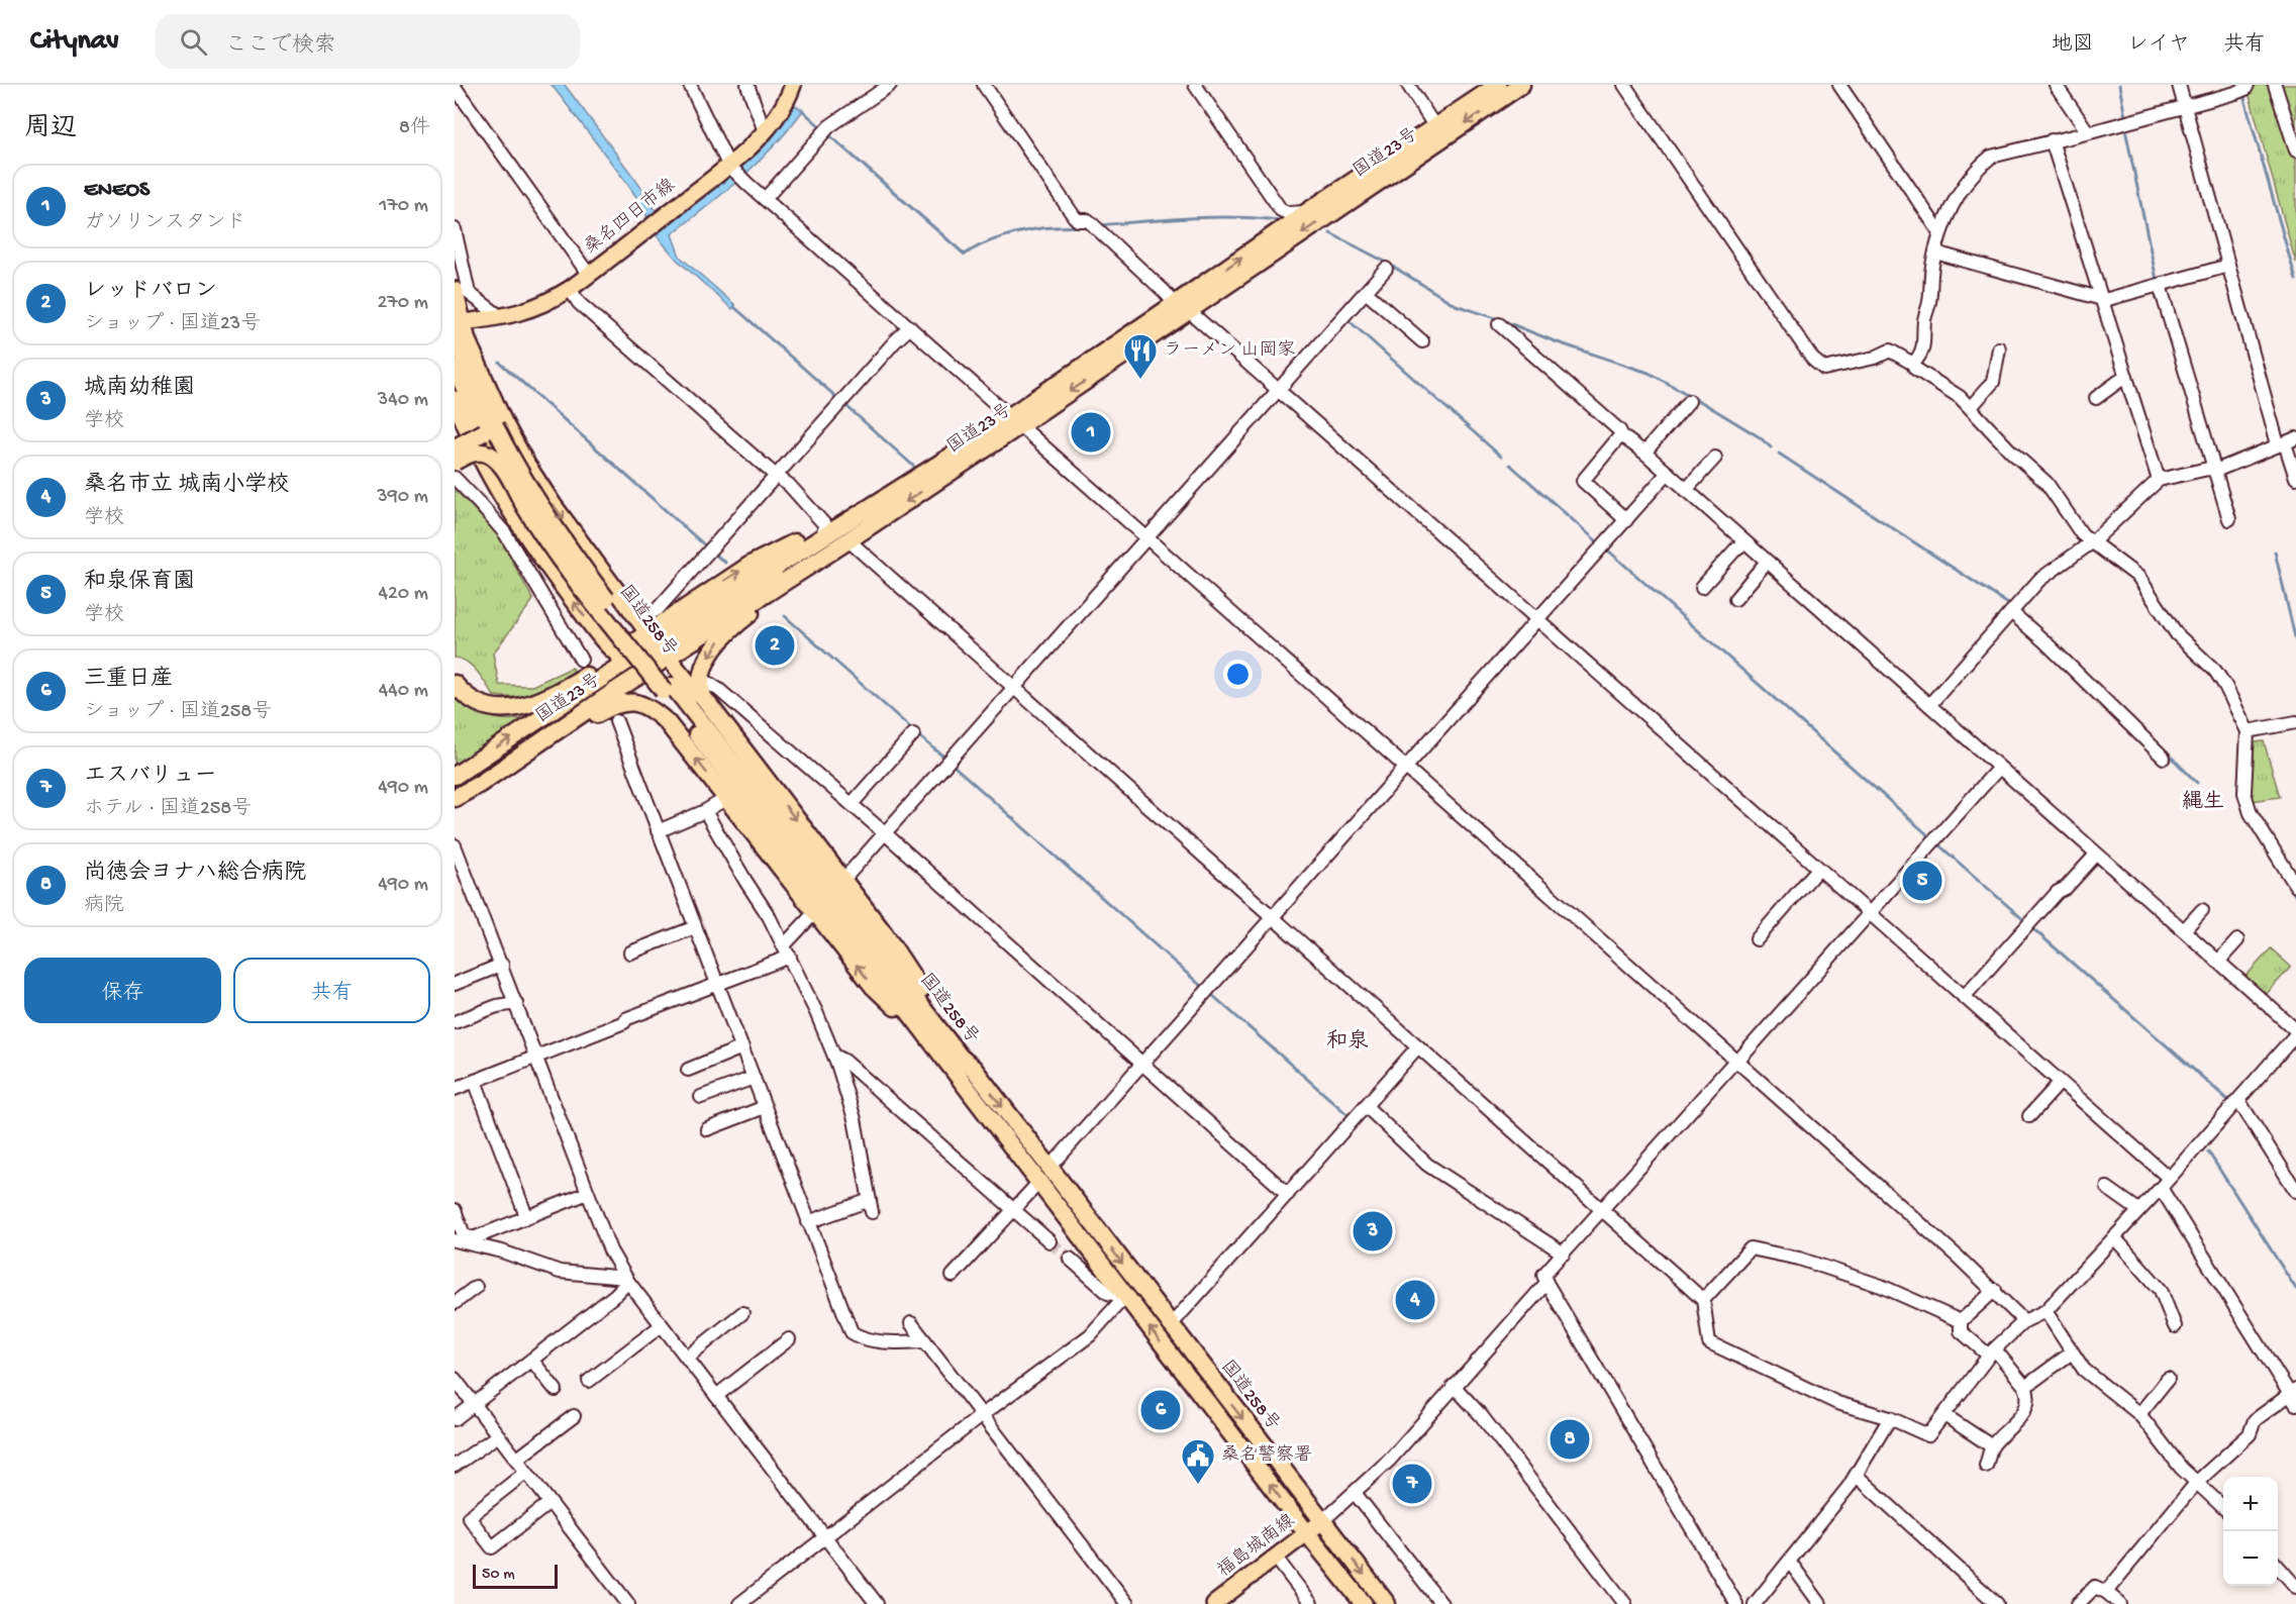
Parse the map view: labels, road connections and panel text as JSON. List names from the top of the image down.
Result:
{
  "streets": {
    "highway": ["国道23号", "国道258号"],
    "main road": ["桑名四日市線", "福島城南線"]
  },
  "crossings": [
    ["国道258号", "福島城南線"]
  ],
  "districts": ["縄生", "和泉"],
  "places": {
    "restaurant": ["ラーメン 山岡家"],
    "public building": ["桑名警察署"]
  },
  "scale_bar": "50 m",
  "page": {
    "header": "Citynav",
    "search": "ここで検索",
    "nav": ["地図", "レイヤ", "共有"],
    "heading": ["周辺", "8件"],
    "list": [
      {
        "mark": "1",
        "name": "ENEOS",
        "note": "ガソリンスタンド",
        "value": "170 m"
      },
      {
        "mark": "2",
        "name": "レッドバロン",
        "note": "ショップ · 国道23号",
        "value": "270 m"
      },
      {
        "mark": "3",
        "name": "城南幼稚園",
        "note": "学校",
        "value": "340 m"
      },
      {
        "mark": "4",
        "name": "桑名市立 城南小学校",
        "note": "学校",
        "value": "390 m"
      },
      {
        "mark": "5",
        "name": "和泉保育園",
        "note": "学校",
        "value": "420 m"
      },
      {
        "mark": "6",
        "name": "三重日産",
        "note": "ショップ · 国道258号",
        "value": "440 m"
      },
      {
        "mark": "7",
        "name": "エスバリュー",
        "note": "ホテル · 国道258号",
        "value": "490 m"
      },
      {
        "mark": "8",
        "name": "尚徳会ヨナハ総合病院",
        "note": "病院",
        "value": "490 m"
      }
    ],
    "pins": [
      "1",
      "2",
      "5",
      "3",
      "4",
      "6",
      "8",
      "7"
    ],
    "buttons": ["保存", "共有"],
    "map_buttons": ["+", "−"],
    "scale": "50 m"
  }
}
